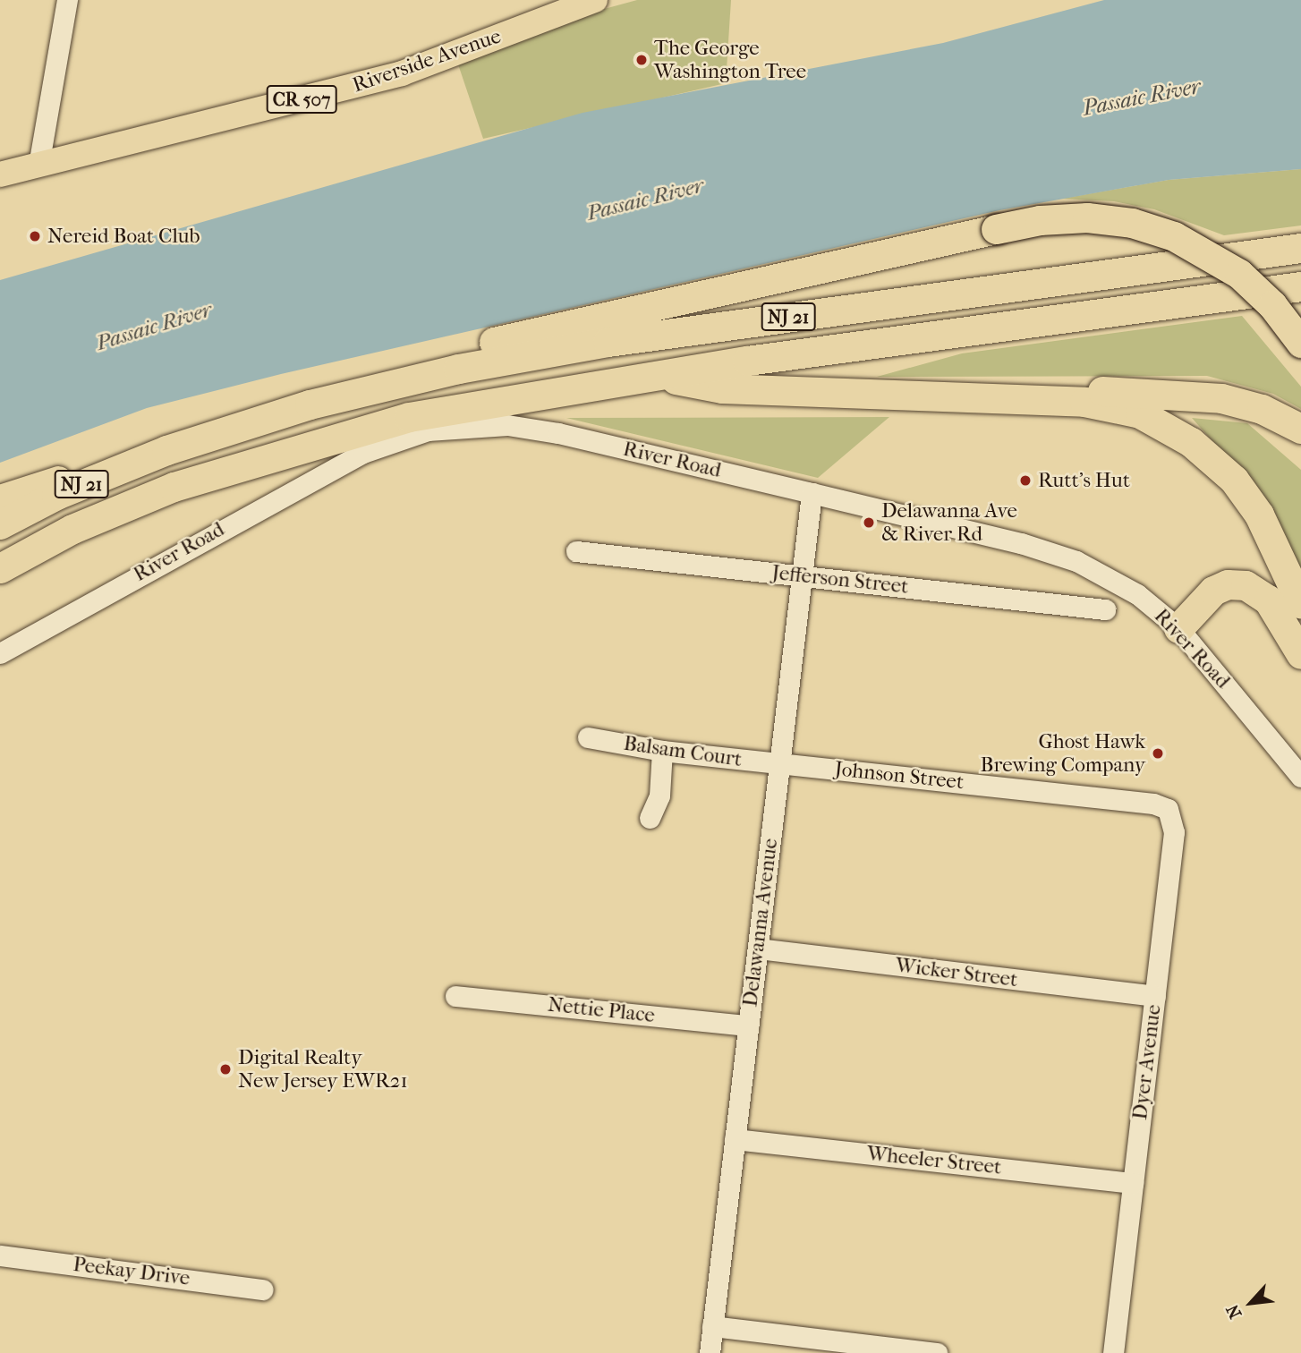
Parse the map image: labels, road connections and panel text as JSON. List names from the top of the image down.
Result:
{
  "streets": {
    "highway": ["NJ 21"],
    "main road": ["Riverside Avenue", "CR 507"],
    "street": [
      "River Road",
      "Jefferson Street",
      "Balsam Court",
      "Johnson Street",
      "Delawanna Avenue",
      "Wicker Street",
      "Nettie Place",
      "Dyer Avenue",
      "Wheeler Street",
      "Peekay Drive"
    ]
  },
  "crossings": [
    ["River Road", "Delawanna Avenue"],
    ["Jefferson Street", "Delawanna Avenue"],
    ["Balsam Court", "Johnson Street"],
    ["Balsam Court", "Delawanna Avenue"],
    ["Johnson Street", "Delawanna Avenue"],
    ["Johnson Street", "Dyer Avenue"],
    ["Delawanna Avenue", "Wicker Street"],
    ["Delawanna Avenue", "Nettie Place"],
    ["Delawanna Avenue", "Wheeler Street"],
    ["Wicker Street", "Dyer Avenue"],
    ["Dyer Avenue", "Wheeler Street"]
  ],
  "water": ["Passaic River"],
  "places": [
    "The George Washington Tree",
    "Nereid Boat Club",
    "Rutt's Hut",
    "Delawanna Ave & River Rd",
    "Ghost Hawk Brewing Company",
    "Digital Realty New Jersey EWR21"
  ],
  "north": "bottom left"
}
